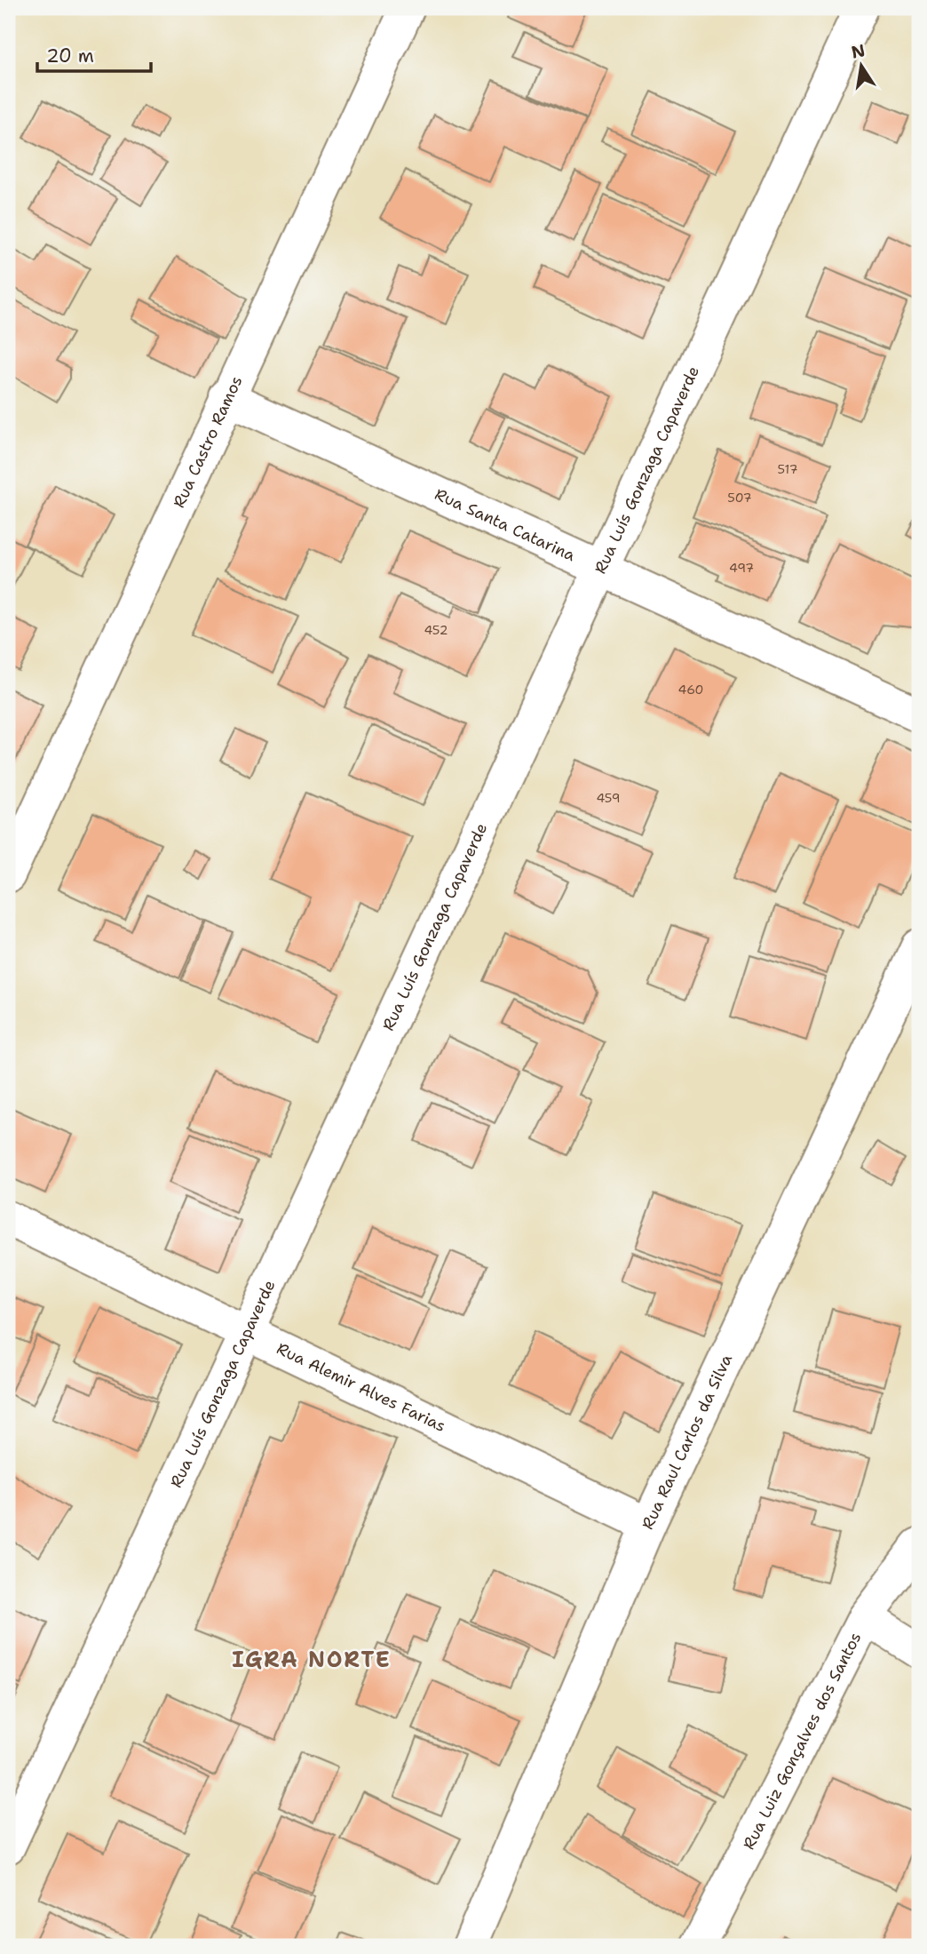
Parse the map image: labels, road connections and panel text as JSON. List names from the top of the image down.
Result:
{
  "streets": {
    "street": [
      "Rua Castro Ramos",
      "Rua Luís Gonzaga Capaverde",
      "Rua Santa Catarina",
      "Rua Alemir Alves Farias",
      "Rua Raul Carlos da Silva",
      "Rua Luiz Gonçalves dos Santos"
    ]
  },
  "crossings": [
    ["Rua Castro Ramos", "Rua Santa Catarina"],
    ["Rua Luís Gonzaga Capaverde", "Rua Santa Catarina"],
    ["Rua Luís Gonzaga Capaverde", "Rua Alemir Alves Farias"],
    ["Rua Alemir Alves Farias", "Rua Raul Carlos da Silva"]
  ],
  "districts": ["IGRA NORTE"],
  "house_numbers": [
    "517",
    "507",
    "497",
    "452",
    "460",
    "459"
  ],
  "scale_bar": "20 m",
  "north": "top"
}
